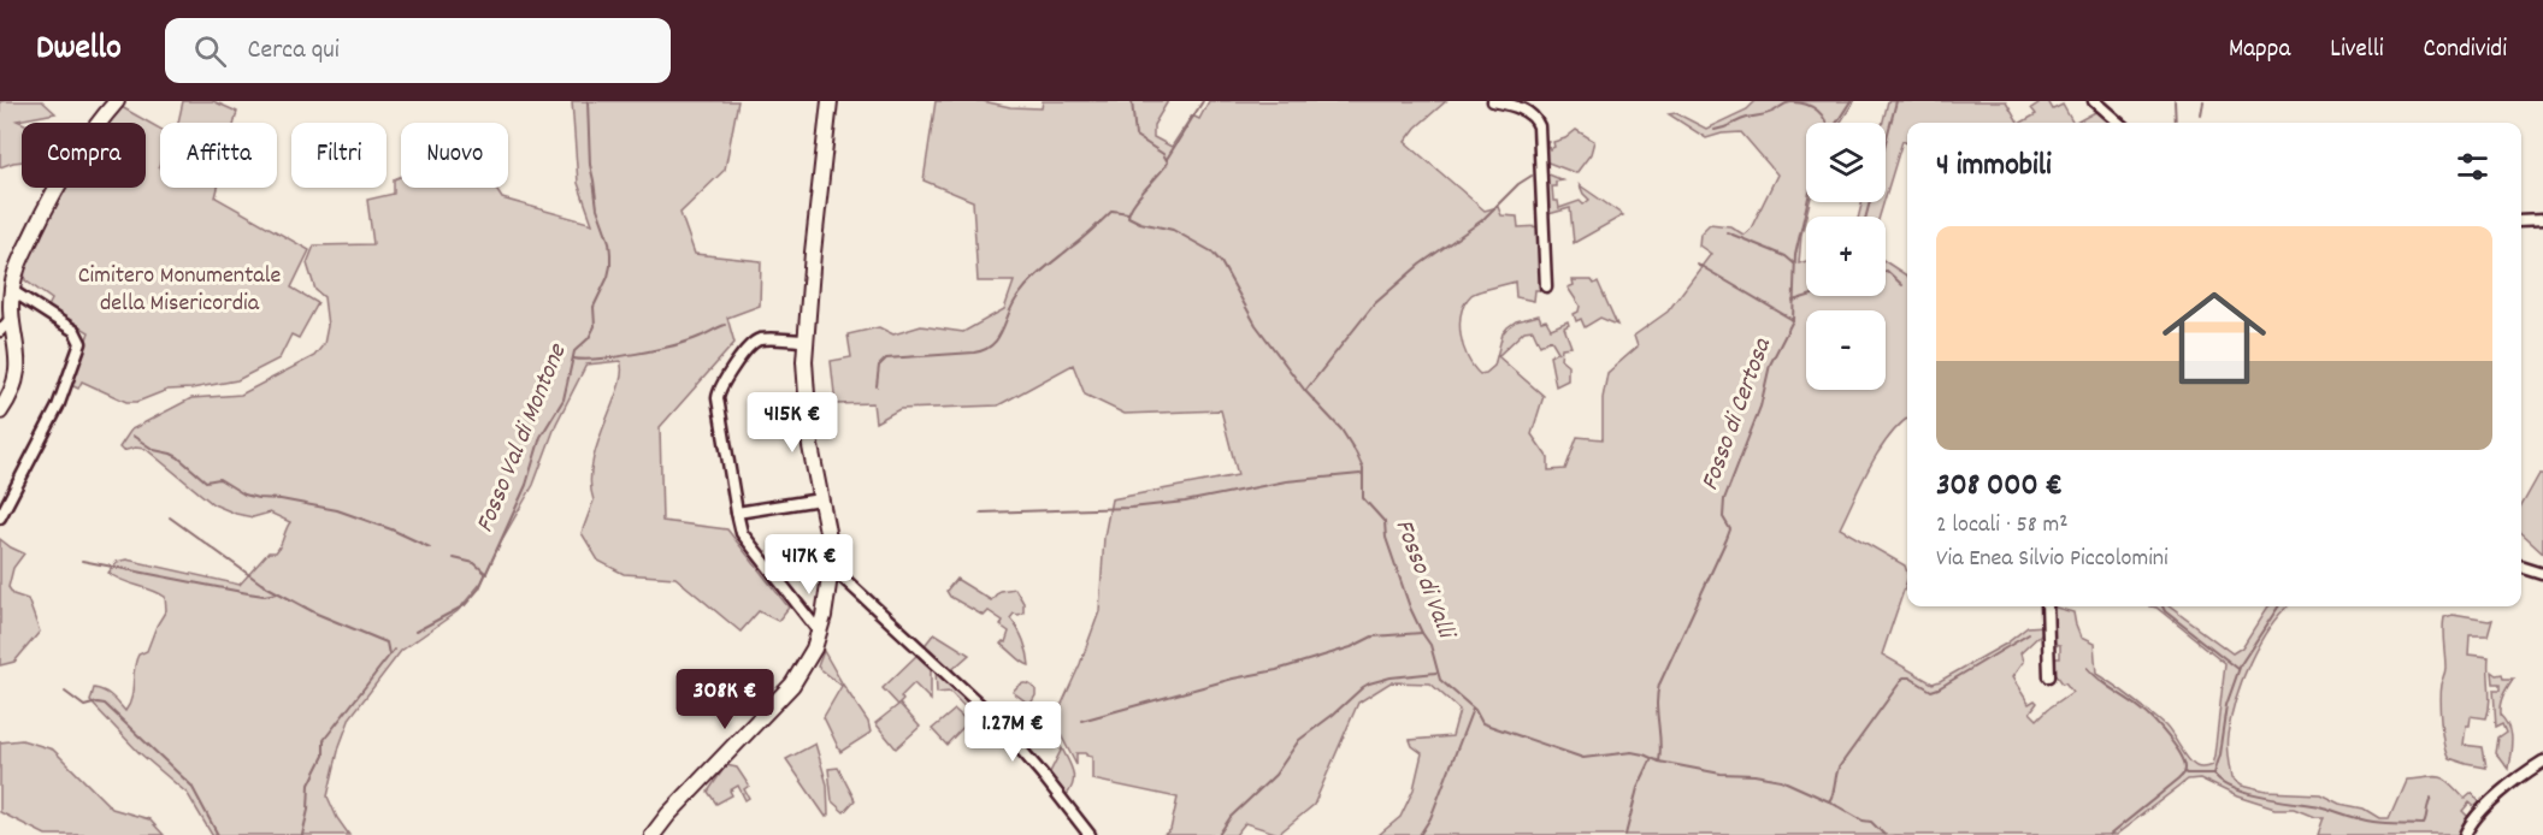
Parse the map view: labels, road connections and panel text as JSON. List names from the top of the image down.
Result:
{
  "water": ["Fosso di Certosa", "Fosso Val di Montone", "Fosso di Valli"],
  "parks": ["Cimitero Monumentale della Misericordia"],
  "page": {
    "header": "Dwello",
    "search": "Cerca qui",
    "nav": ["Mappa", "Livelli", "Condividi"],
    "map_buttons": ["+", "−"],
    "chip": [
      "Compra",
      "Affitta",
      "Filtri",
      "Nuovo"
    ],
    "heading": "4 immobili",
    "list": [
      {
        "name": "308 000 €",
        "note": "2 locali · 58 m² · Via Enea Silvio Piccolomini"
      }
    ],
    "price": [
      "415K €",
      "417K €",
      "308K €",
      "1.27M €"
    ]
  }
}
